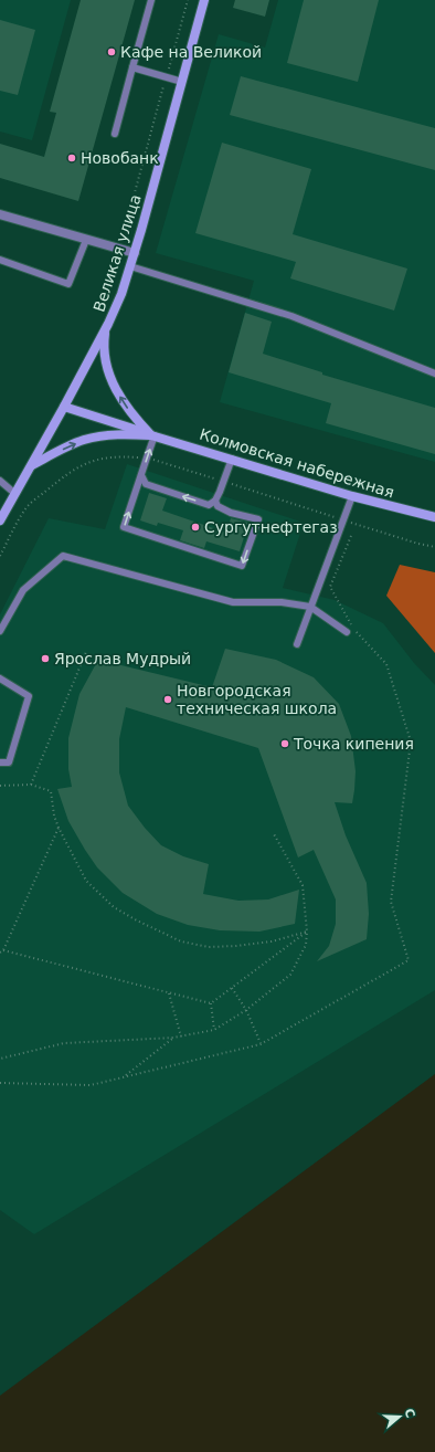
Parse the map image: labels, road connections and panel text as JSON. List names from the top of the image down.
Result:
{
  "streets": {
    "main road": ["Великая улица", "Колмовская набережная"]
  },
  "places": [
    "Кафе на Великой",
    "Новобанк",
    "Сургутнефтегаз",
    "Ярослав Мудрый",
    "Новгородская техническая школа",
    "Точка кипения"
  ],
  "north": "right"
}
